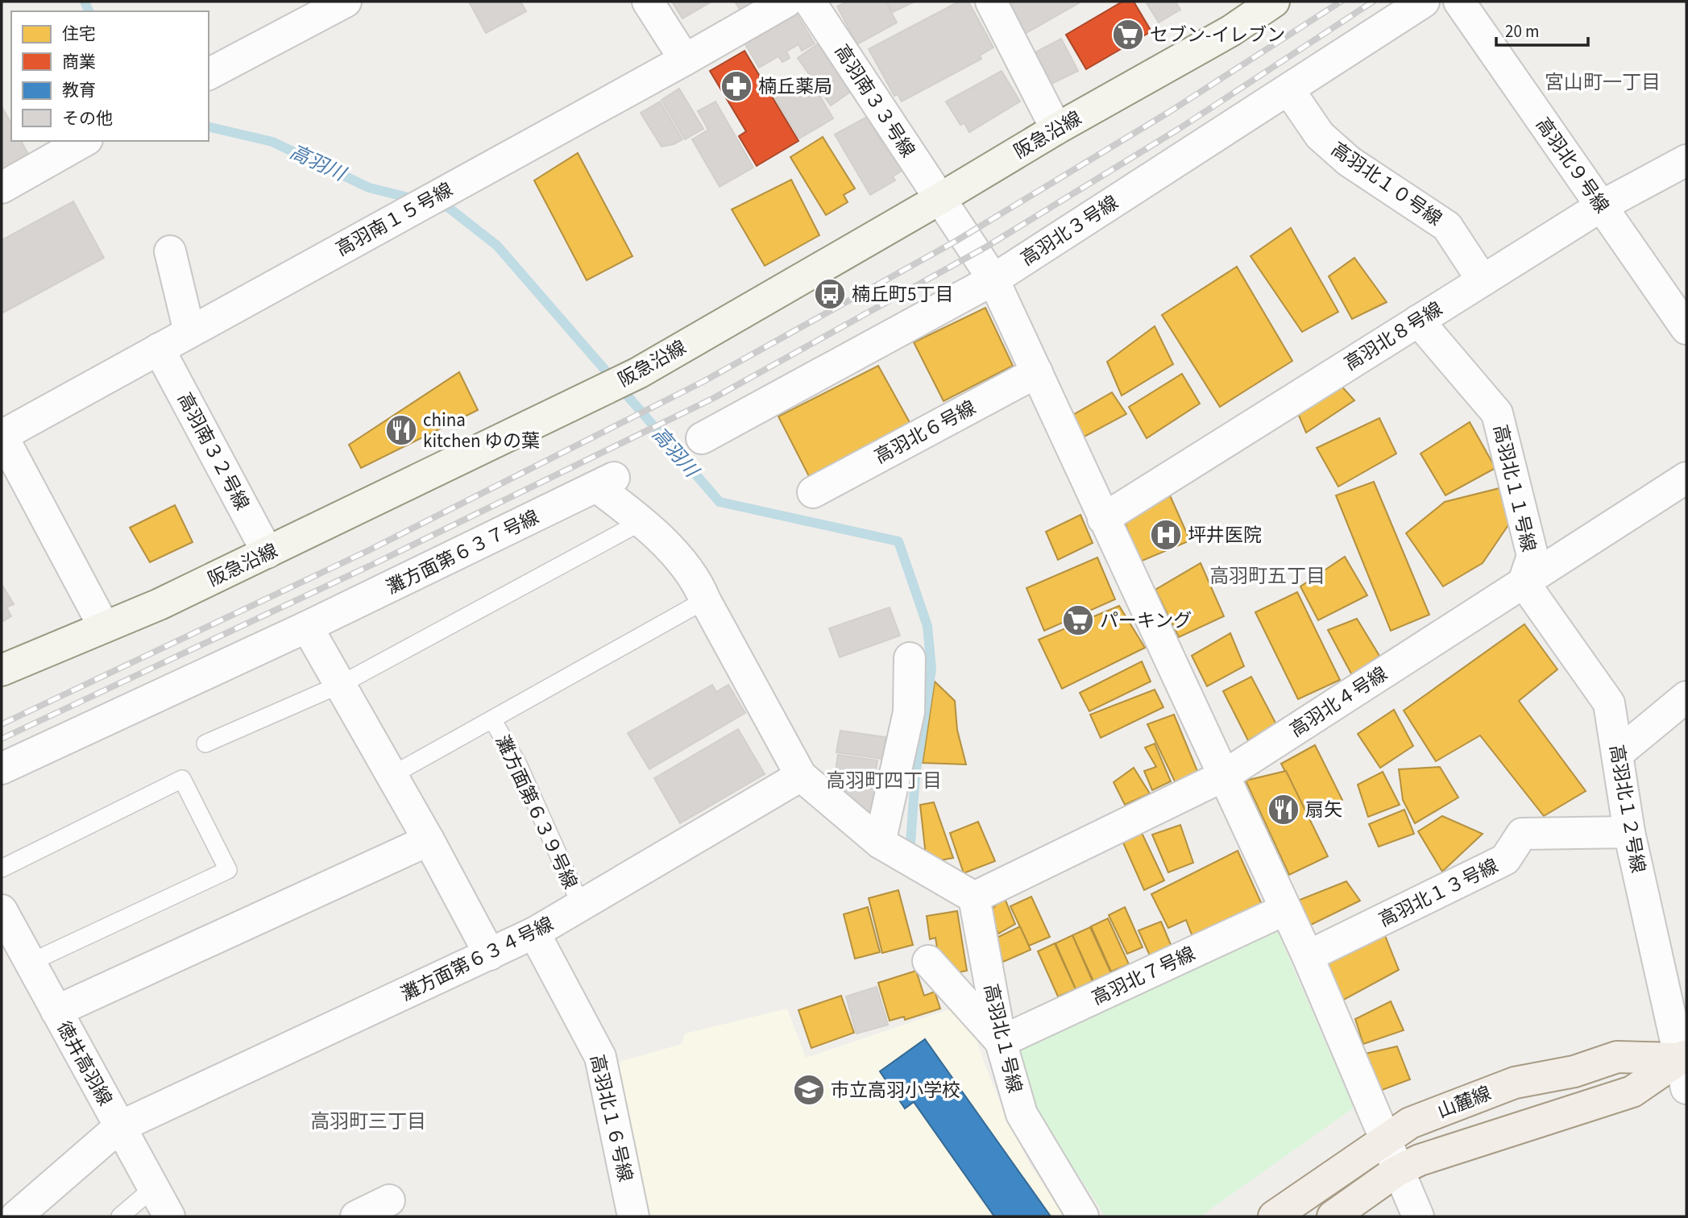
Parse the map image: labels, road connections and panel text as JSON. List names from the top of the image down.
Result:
{
  "streets": {
    "main road": ["山麓線"],
    "street": [
      "高羽南３３号線",
      "阪急沿線",
      "高羽北９号線",
      "高羽北１０号線",
      "高羽南１５号線",
      "高羽北３号線",
      "高羽北８号線",
      "高羽北６号線",
      "高羽南３２号線",
      "高羽北１１号線",
      "灘方面第６３７号線",
      "高羽北４号線",
      "高羽北１２号線",
      "高羽北１３号線",
      "灘方面第６３４号線",
      "高羽北７号線",
      "高羽北１号線",
      "徳井高羽線",
      "高羽北１６号線"
    ],
    "lane": ["灘方面第６３９号線"]
  },
  "crossings": [
    ["高羽南３３号線", "阪急沿線"],
    ["高羽南３３号線", "高羽北３号線"],
    ["高羽南３３号線", "高羽北８号線"],
    ["高羽南３３号線", "高羽北６号線"],
    ["高羽南３３号線", "高羽北４号線"],
    ["高羽南３３号線", "高羽北１３号線"],
    ["高羽南３３号線", "高羽北７号線"],
    ["高羽南３３号線", "山麓線"],
    ["阪急沿線", "高羽南３２号線"],
    ["高羽北９号線", "高羽北８号線"],
    ["高羽北１０号線", "高羽北３号線"],
    ["高羽北１０号線", "高羽北８号線"],
    ["高羽南１５号線", "高羽南３２号線"],
    ["高羽北８号線", "高羽北１１号線"],
    ["高羽北１１号線", "高羽北４号線"],
    ["高羽北１１号線", "高羽北１２号線"],
    ["灘方面第６３７号線", "灘方面第６３４号線"],
    ["高羽北４号線", "高羽北１２号線"],
    ["高羽北４号線", "高羽北１号線"],
    ["高羽北１２号線", "高羽北１３号線"],
    ["高羽北１２号線", "山麓線"],
    ["灘方面第６３９号線", "灘方面第６３４号線"],
    ["灘方面第６３４号線", "徳井高羽線"],
    ["灘方面第６３４号線", "高羽北１６号線"],
    ["高羽北７号線", "高羽北１号線"]
  ],
  "districts": [
    "宮山町一丁目",
    "高羽町五丁目",
    "高羽町四丁目",
    "高羽町三丁目"
  ],
  "water": ["高羽川"],
  "places": {
    "supermarket": ["セブン-イレブン", "パーキング"],
    "pharmacy": ["楠丘薬局"],
    "bus stop": ["楠丘町5丁目"],
    "restaurant": ["china kitchen ゆの葉", "扇矢"],
    "hospital": ["坪井医院"],
    "school or university": ["市立高羽小学校"]
  },
  "legend": [
    "住宅",
    "商業",
    "教育",
    "その他"
  ],
  "scale_bar": "20 m"
}
